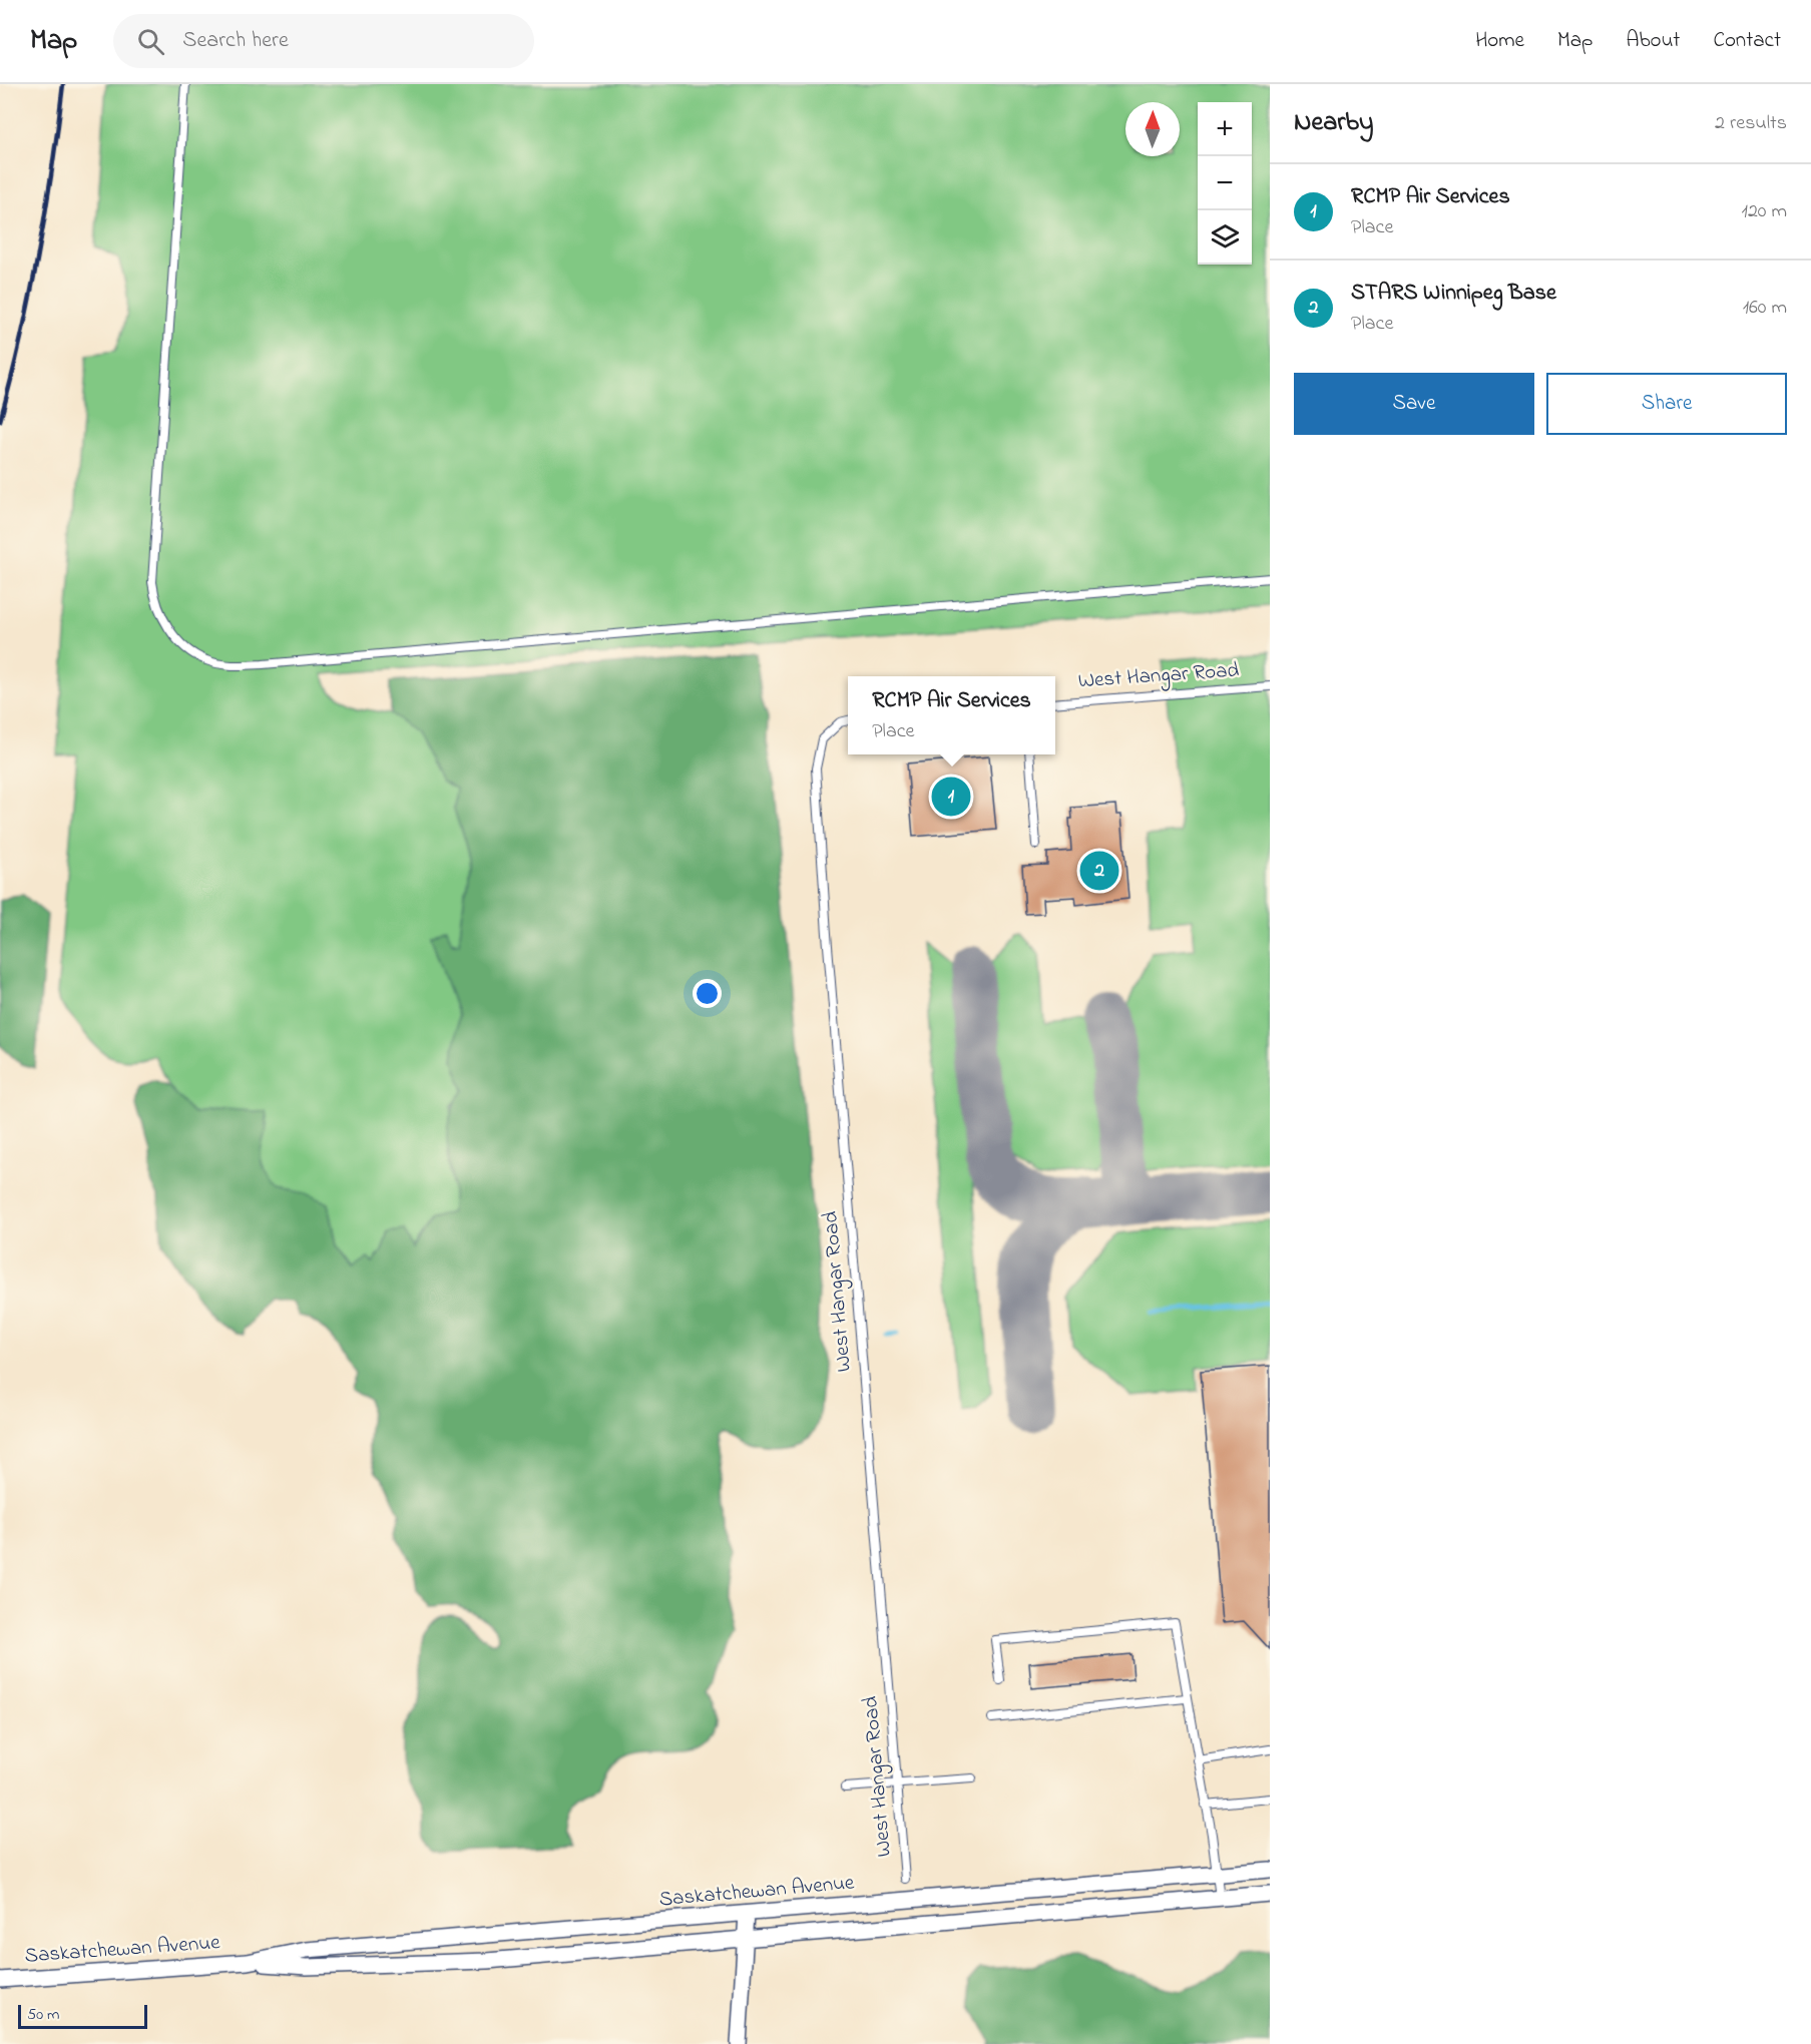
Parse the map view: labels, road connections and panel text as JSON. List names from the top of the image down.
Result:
{
  "streets": {
    "street": ["Saskatchewan Avenue"],
    "lane": ["West Hangar Road"]
  },
  "scale_bar": "50 m",
  "north": "top",
  "page": {
    "header": "Map",
    "search": "Search here",
    "nav": [
      "Home",
      "Map",
      "About",
      "Contact"
    ],
    "heading": ["Nearby", "2 results"],
    "map_buttons": ["+", "−"],
    "list": [
      {
        "mark": "1",
        "name": "RCMP Air Services",
        "note": "Place",
        "value": "120 m"
      },
      {
        "mark": "2",
        "name": "STARS Winnipeg Base",
        "note": "Place",
        "value": "160 m"
      }
    ],
    "buttons": ["Save", "Share"],
    "popup": ["RCMP Air Services", "Place"],
    "pins": ["1", "2"],
    "scale": "50 m"
  }
}
